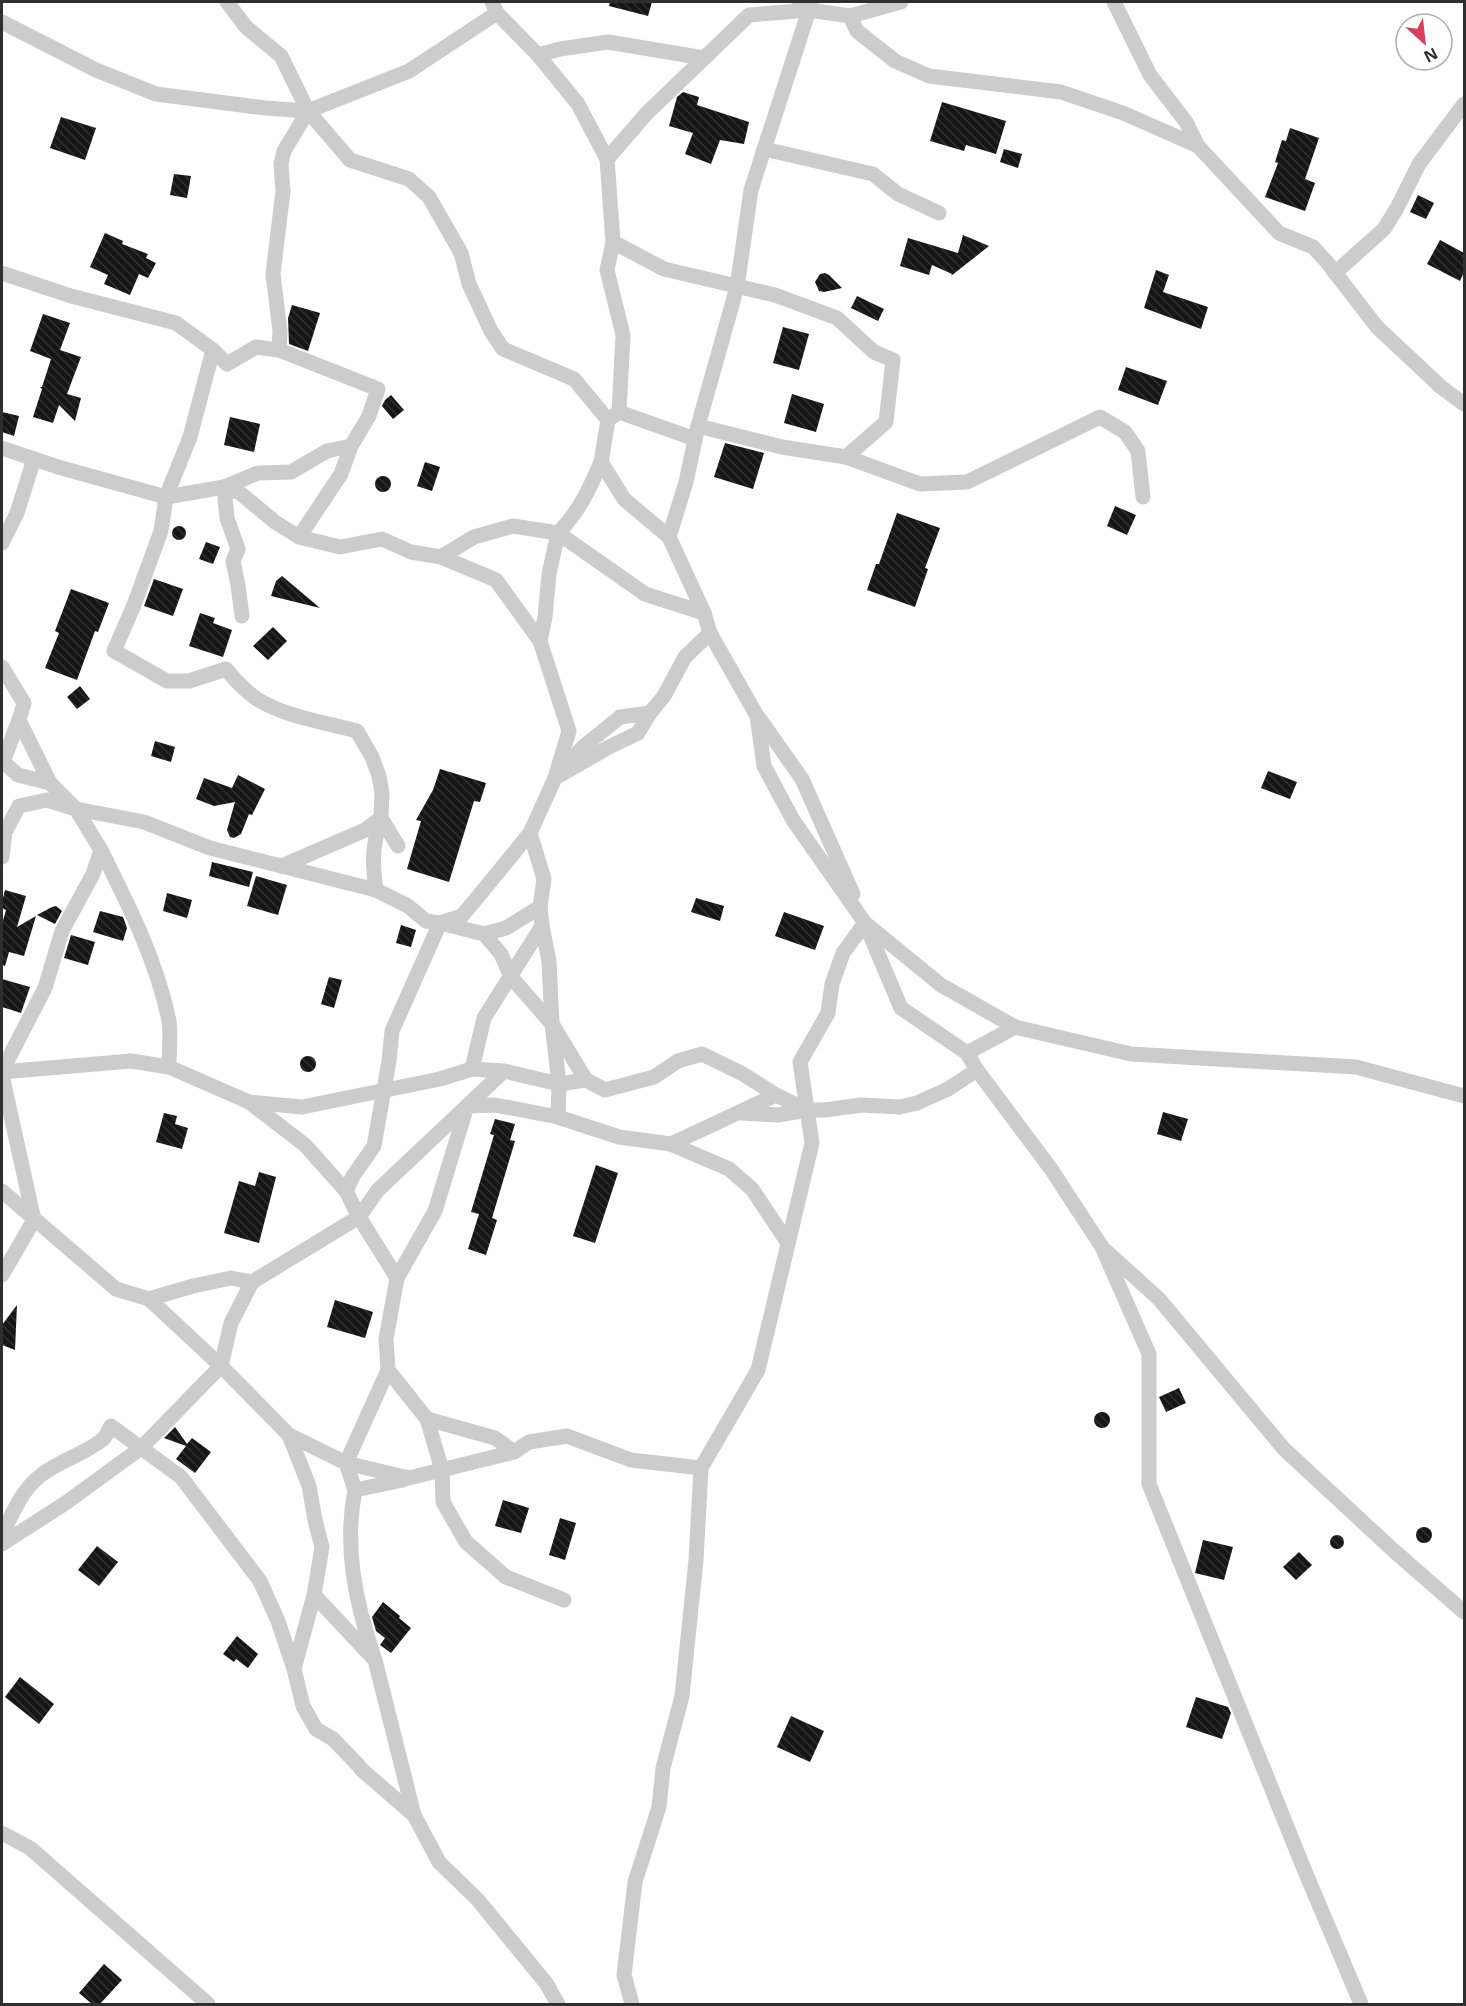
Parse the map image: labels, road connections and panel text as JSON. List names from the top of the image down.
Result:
{
  "north": "bottom right"
}
